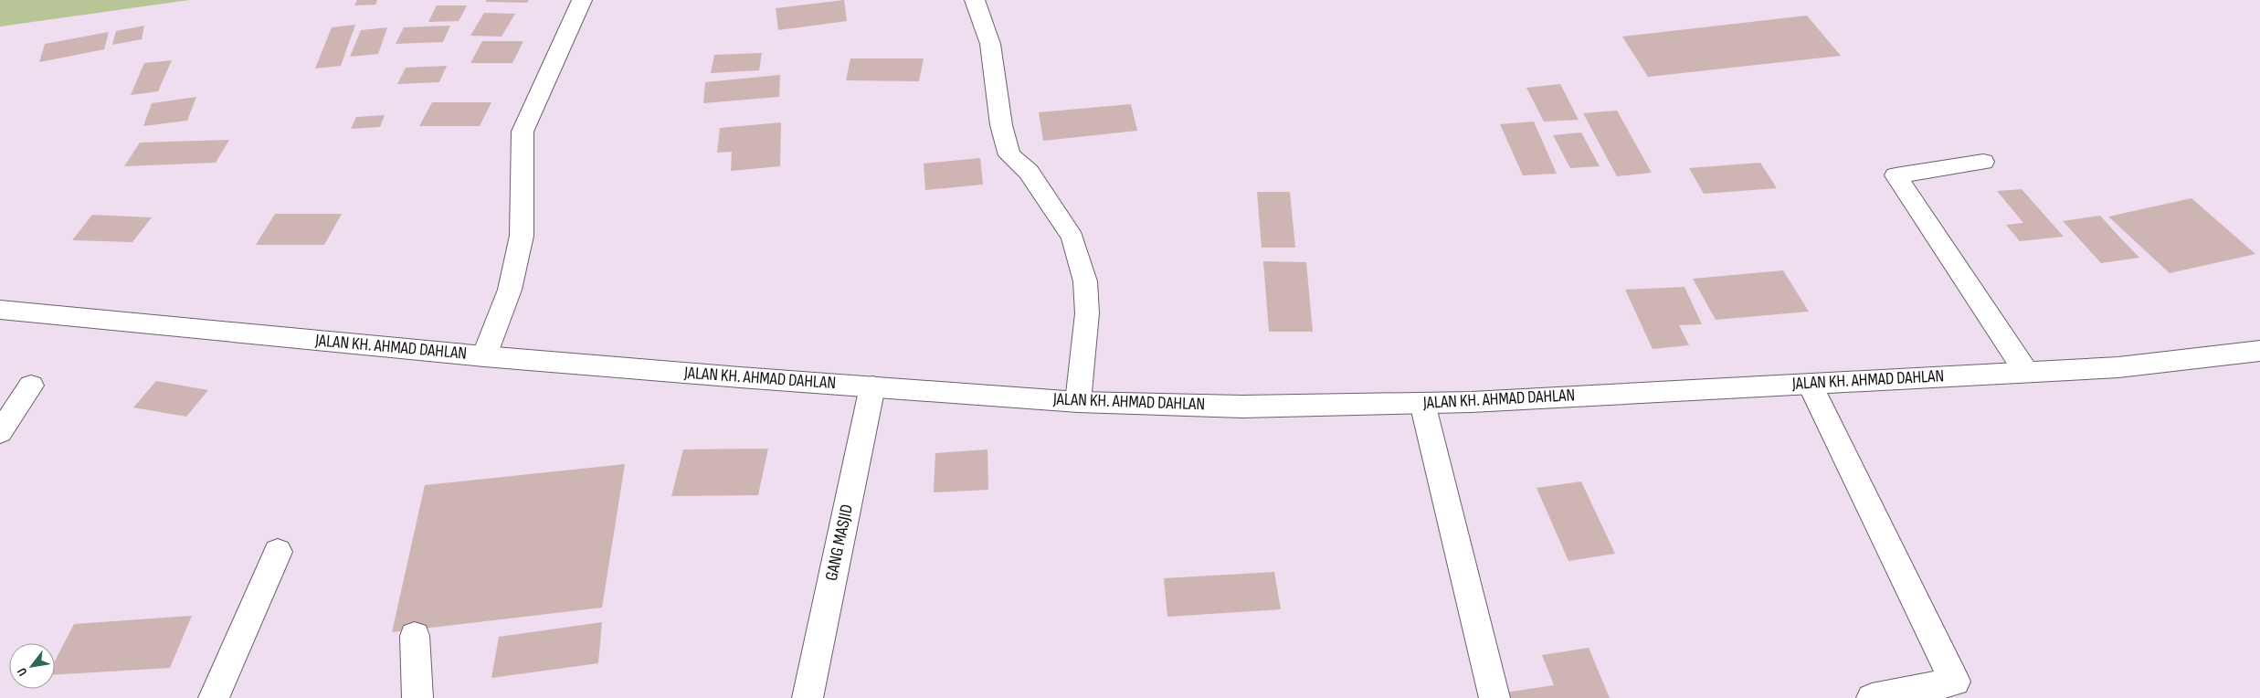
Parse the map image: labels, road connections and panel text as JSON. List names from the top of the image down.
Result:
{
  "streets": {
    "main road": ["JALAN KH. AHMAD DAHLAN", "GANG MASJID"]
  },
  "crossings": [
    ["JALAN KH. AHMAD DAHLAN", "GANG MASJID"]
  ],
  "north": "bottom left"
}
